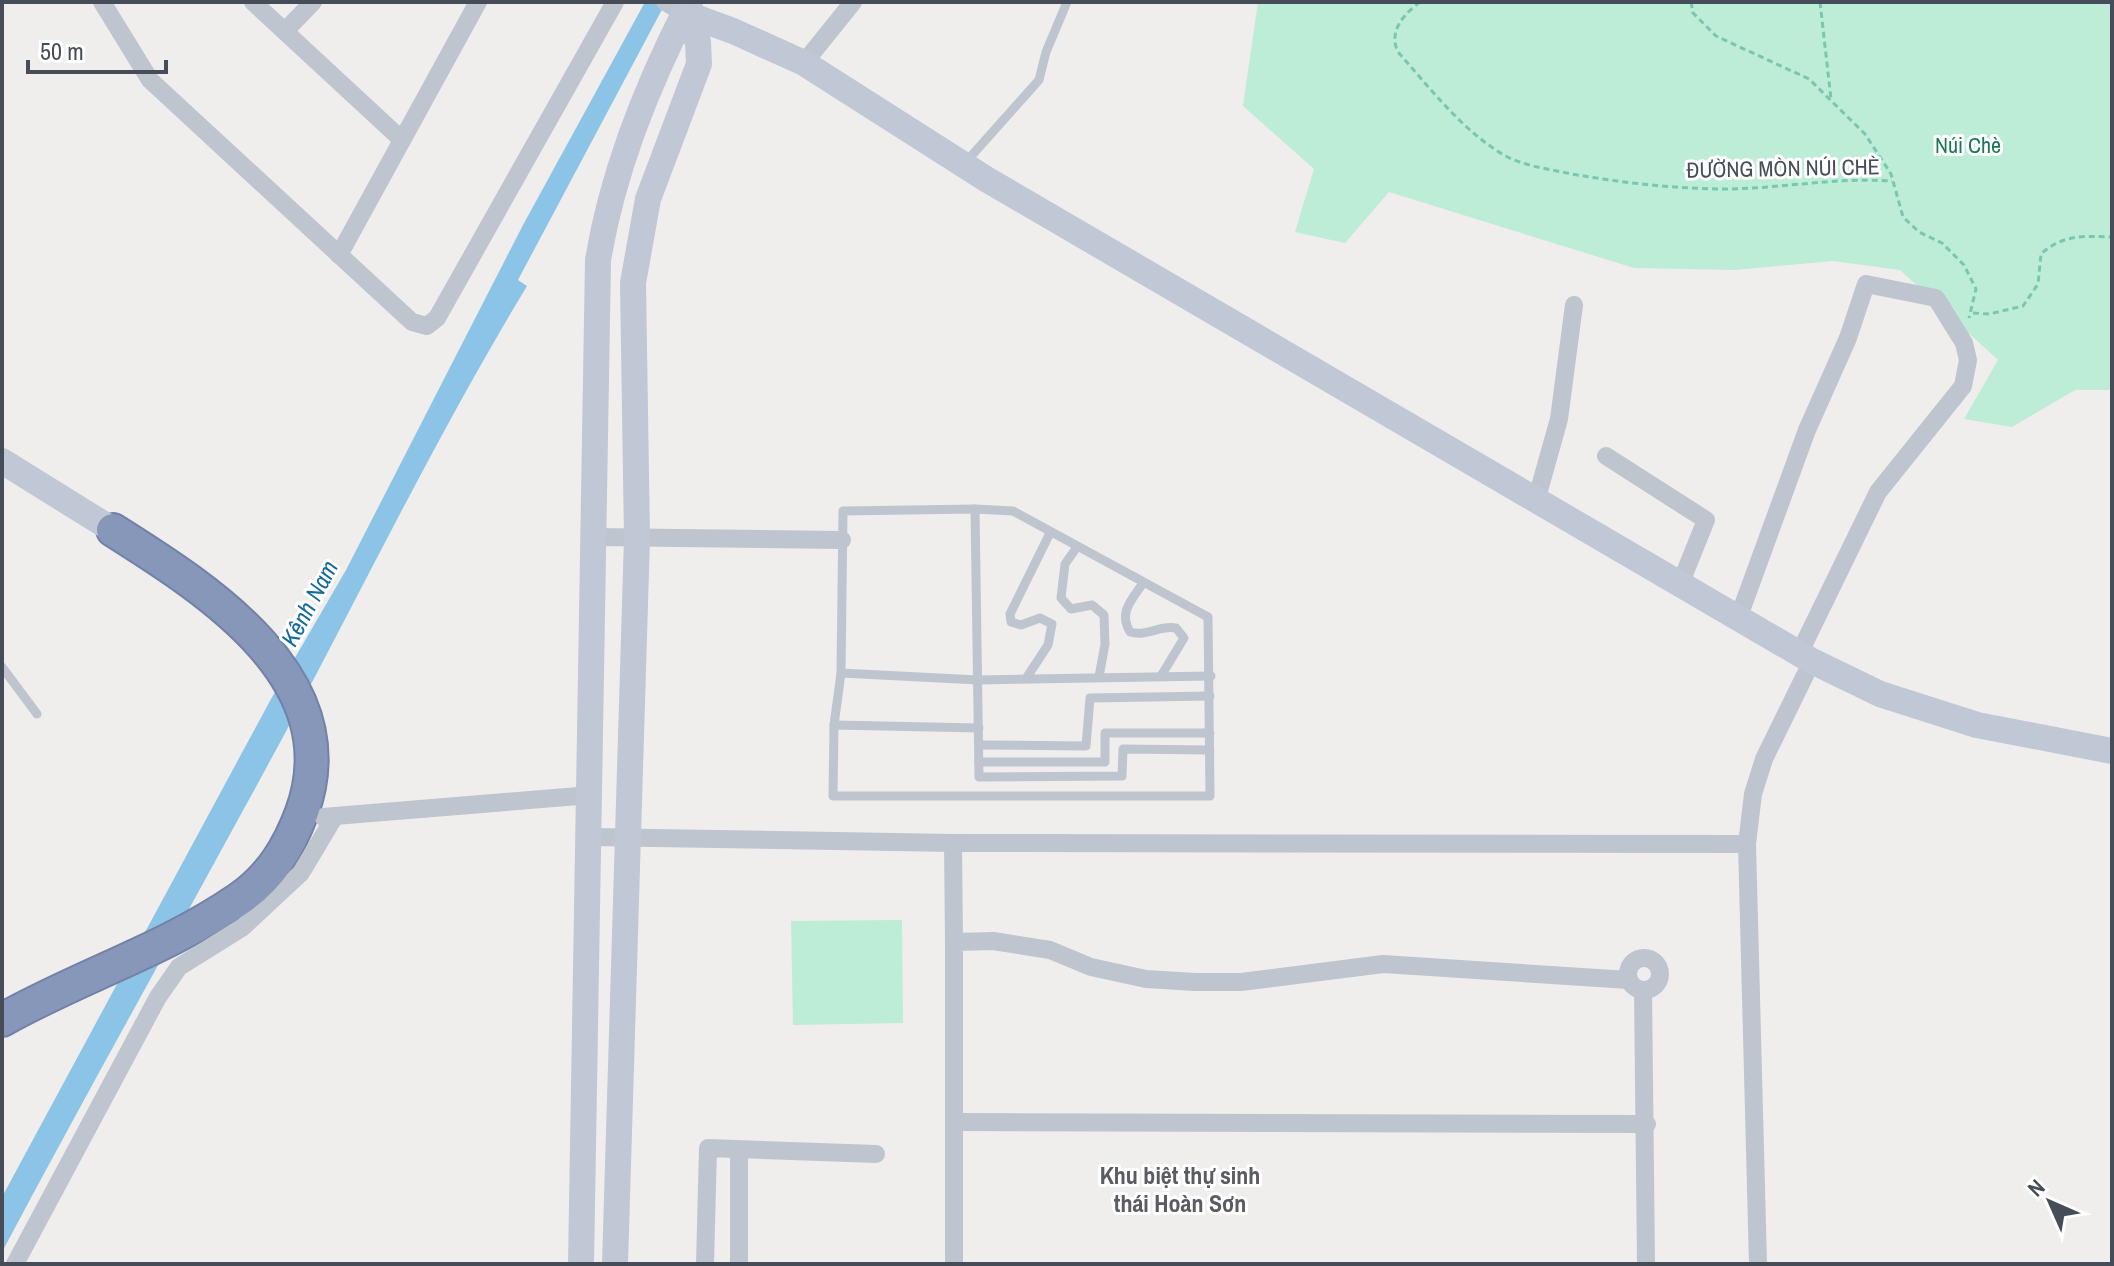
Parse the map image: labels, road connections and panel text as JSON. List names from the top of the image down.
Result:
{
  "streets": {
    "path": ["ĐƯỜNG MÒN NÚI CHÈ"]
  },
  "districts": ["Khu biệt thự sinh thái Hoàn Sơn"],
  "water": ["Kênh Nam"],
  "parks": ["Núi Chè"],
  "scale_bar": "50 m",
  "north": "top left"
}
